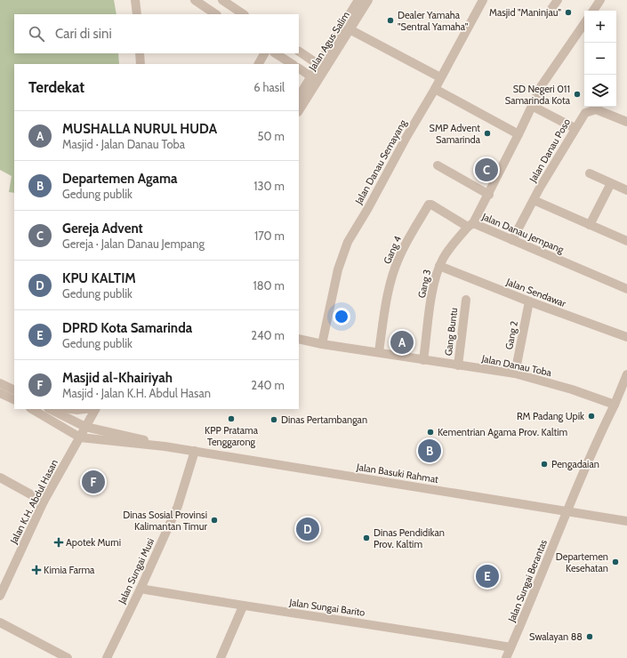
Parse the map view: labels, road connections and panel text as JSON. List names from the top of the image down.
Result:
{
  "streets": {
    "street": [
      "Jalan Agus Salim",
      "Jalan Danau Poso",
      "Jalan Danau Semayang",
      "Jalan Danau Jempang",
      "Gang 4",
      "Gang 3",
      "Jalan Sendawar",
      "Gang Buntu",
      "Gang 2",
      "Jalan Danau Toba",
      "Jalan Basuki Rahmat",
      "Jalan K.H. Abdul Hasan",
      "Jalan Sungai Musi",
      "Jalan Sungai Berantas",
      "Jalan Sungai Barito"
    ]
  },
  "crossings": [
    ["Jalan Danau Poso", "Jalan Danau Jempang"],
    ["Jalan Danau Semayang", "Jalan Danau Toba"],
    ["Jalan Danau Jempang", "Gang 4"],
    ["Jalan Danau Jempang", "Gang 3"],
    ["Gang 4", "Gang 3"],
    ["Gang 4", "Jalan Danau Toba"],
    ["Gang 3", "Jalan Sendawar"],
    ["Gang 3", "Jalan Danau Toba"],
    ["Jalan Sendawar", "Gang 2"],
    ["Gang Buntu", "Jalan Danau Toba"],
    ["Gang 2", "Jalan Danau Toba"],
    ["Jalan Basuki Rahmat", "Jalan K.H. Abdul Hasan"],
    ["Jalan Basuki Rahmat", "Jalan Sungai Musi"],
    ["Jalan Basuki Rahmat", "Jalan Sungai Berantas"],
    ["Jalan Sungai Musi", "Jalan Sungai Barito"],
    ["Jalan Sungai Berantas", "Jalan Sungai Barito"]
  ],
  "places": {
    "other": [
      "Masjid \"Maninjau\"",
      "Dealer Yamaha \"Sentral Yamaha\"",
      "SD Negeri 011 Samarinda Kota",
      "SMP Advent Samarinda",
      "RM Padang Upik",
      "KPP Pratama Tenggarong",
      "Dinas Pertambangan",
      "Kementrian Agama Prov. Kaltim",
      "Pengadaian",
      "Dinas Sosial Provinsi Kalimantan Timur",
      "Dinas Pendidikan Prov. Kaltim",
      "Departemen Kesehatan",
      "Swalayan 88"
    ],
    "health": ["Apotek Murni", "Kimia Farma"]
  },
  "page": {
    "map_buttons": ["+", "−"],
    "search": "Cari di sini",
    "heading": ["Terdekat", "6 hasil"],
    "list": [
      {
        "mark": "A",
        "name": "MUSHALLA NURUL HUDA",
        "note": "Masjid · Jalan Danau Toba",
        "value": "50 m"
      },
      {
        "mark": "B",
        "name": "Departemen Agama",
        "note": "Gedung publik",
        "value": "130 m"
      },
      {
        "mark": "C",
        "name": "Gereja Advent",
        "note": "Gereja · Jalan Danau Jempang",
        "value": "170 m"
      },
      {
        "mark": "D",
        "name": "KPU KALTIM",
        "note": "Gedung publik",
        "value": "180 m"
      },
      {
        "mark": "E",
        "name": "DPRD Kota Samarinda",
        "note": "Gedung publik",
        "value": "240 m"
      },
      {
        "mark": "F",
        "name": "Masjid al-Khairiyah",
        "note": "Masjid · Jalan K.H. Abdul Hasan",
        "value": "240 m"
      }
    ],
    "pins": [
      "C",
      "A",
      "B",
      "F",
      "D",
      "E"
    ]
  }
}
